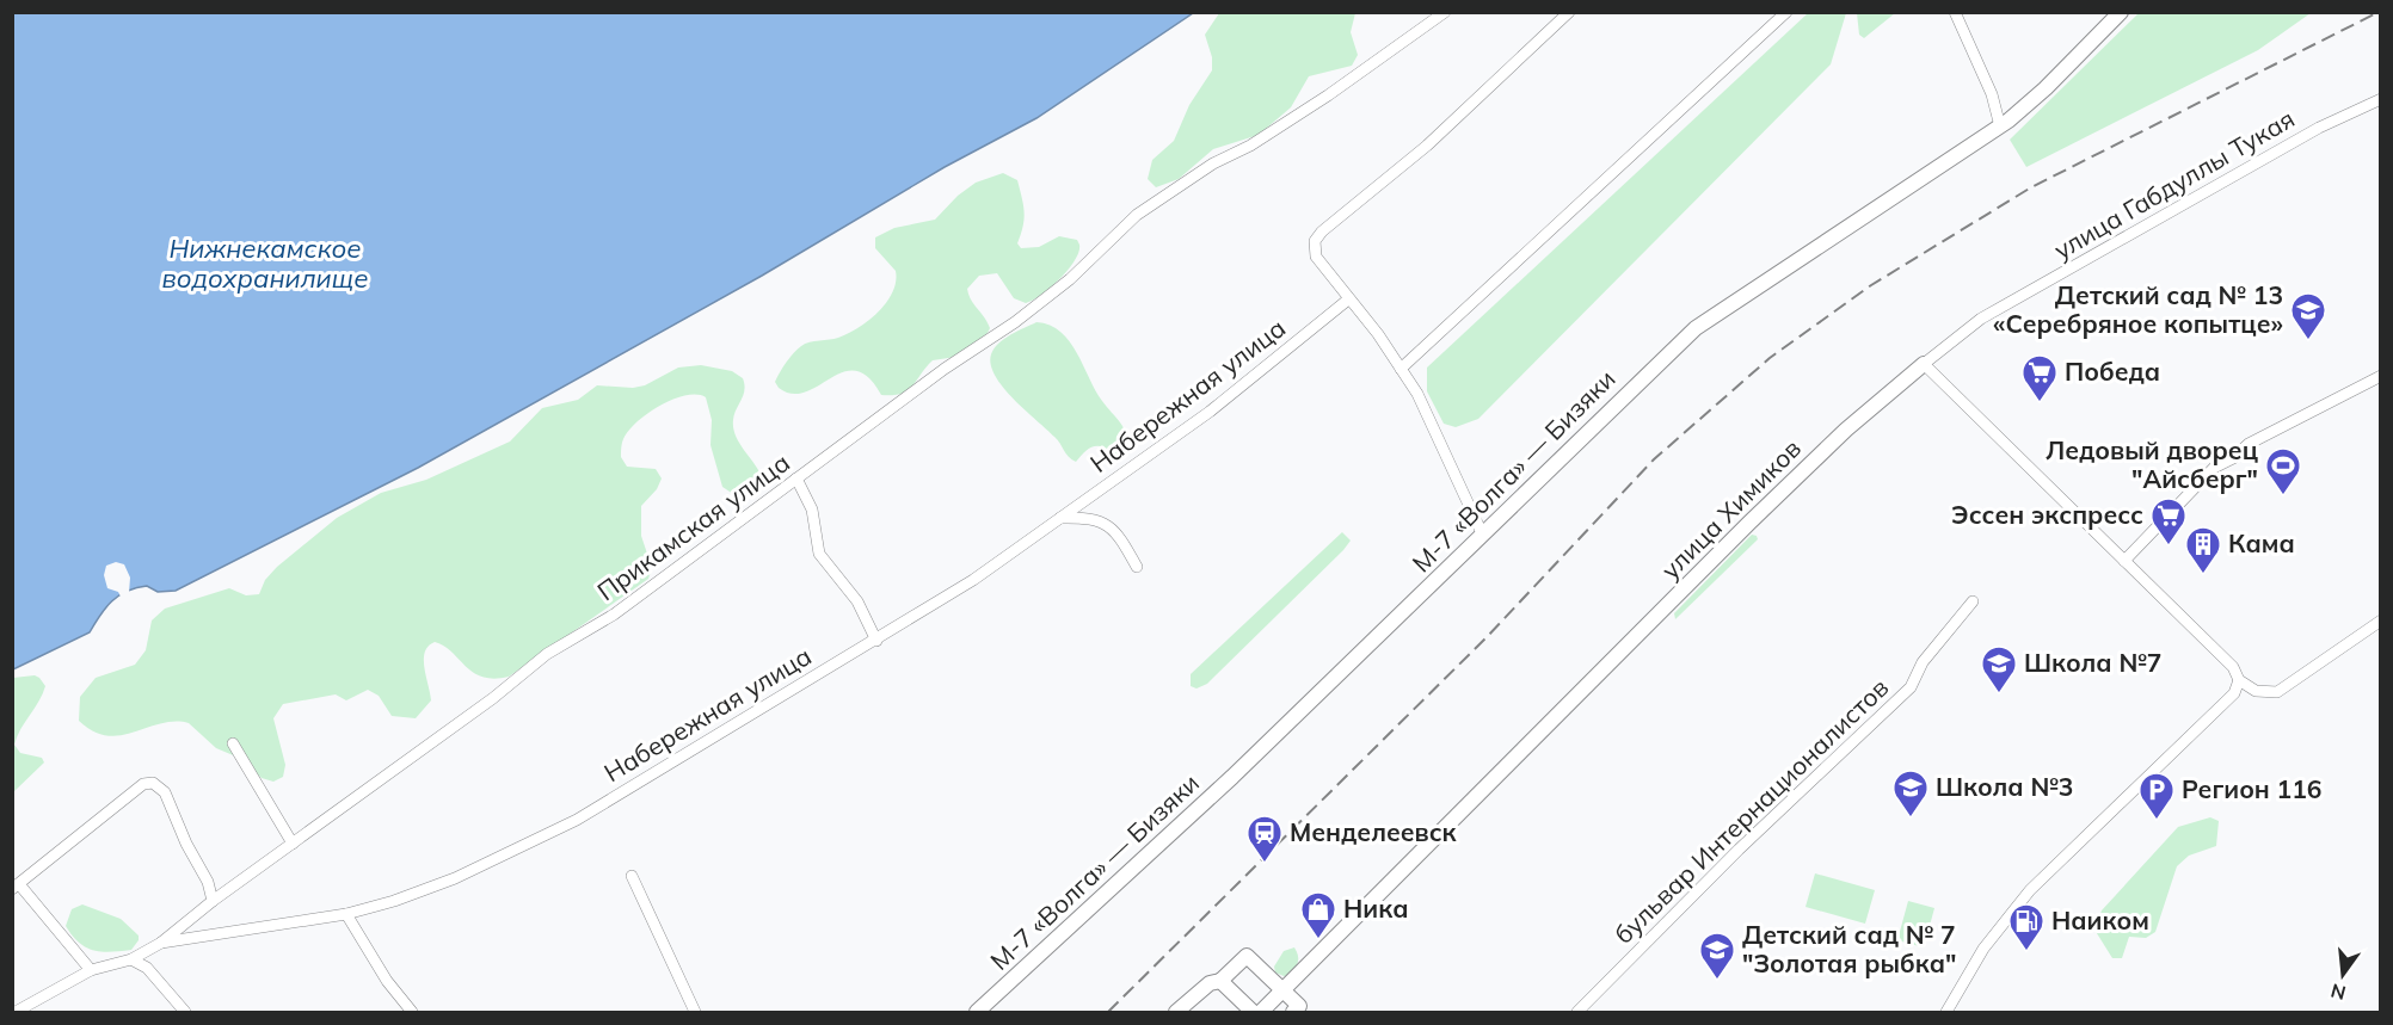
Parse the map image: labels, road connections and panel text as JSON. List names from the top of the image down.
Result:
{
  "streets": {
    "main road": ["М-7 «Волга» — Бизяки", "улица Химиков"],
    "street": [
      "улица Габдуллы Тукая",
      "Набережная улица",
      "Прикамская улица",
      "бульвар Интернационалистов"
    ]
  },
  "crossings": [
    ["улица Габдуллы Тукая", "улица Химиков"],
    ["Набережная улица", "Прикамская улица"]
  ],
  "water": ["Нижнекамское водохранилище"],
  "places": {
    "school or university": [
      "Детский сад № 13 «Серебряное копытце»",
      "Школа №7",
      "Школа №3",
      "Детский сад № 7 \"Золотая рыбка\""
    ],
    "supermarket": ["Победа", "Эссен экспресс"],
    "sports": ["Ледовый дворец \"Айсберг\""],
    "building": ["Кама"],
    "parking": ["Регион 116"],
    "station": ["Менделеевск"],
    "shop": ["Ника"],
    "fuel station": ["Наиком"]
  },
  "north": "bottom"
}
